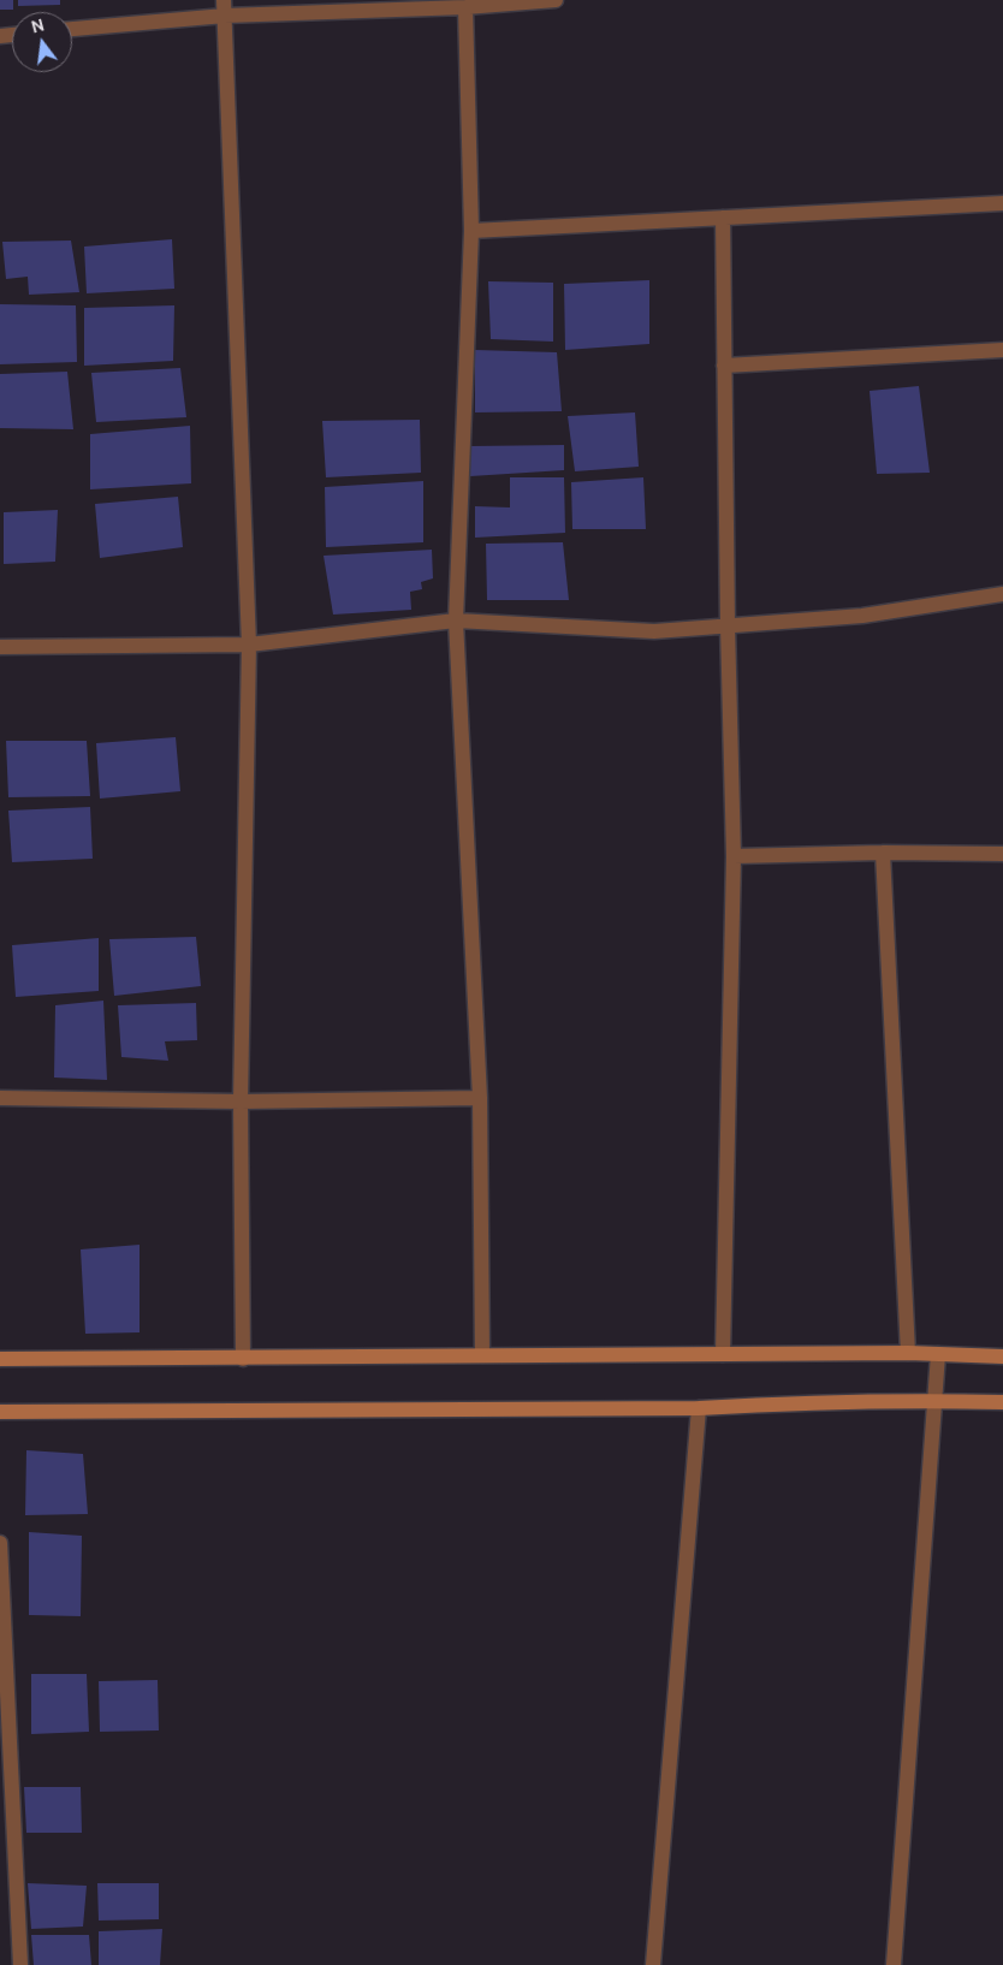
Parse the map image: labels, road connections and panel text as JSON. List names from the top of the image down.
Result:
{
  "north": "top"
}
